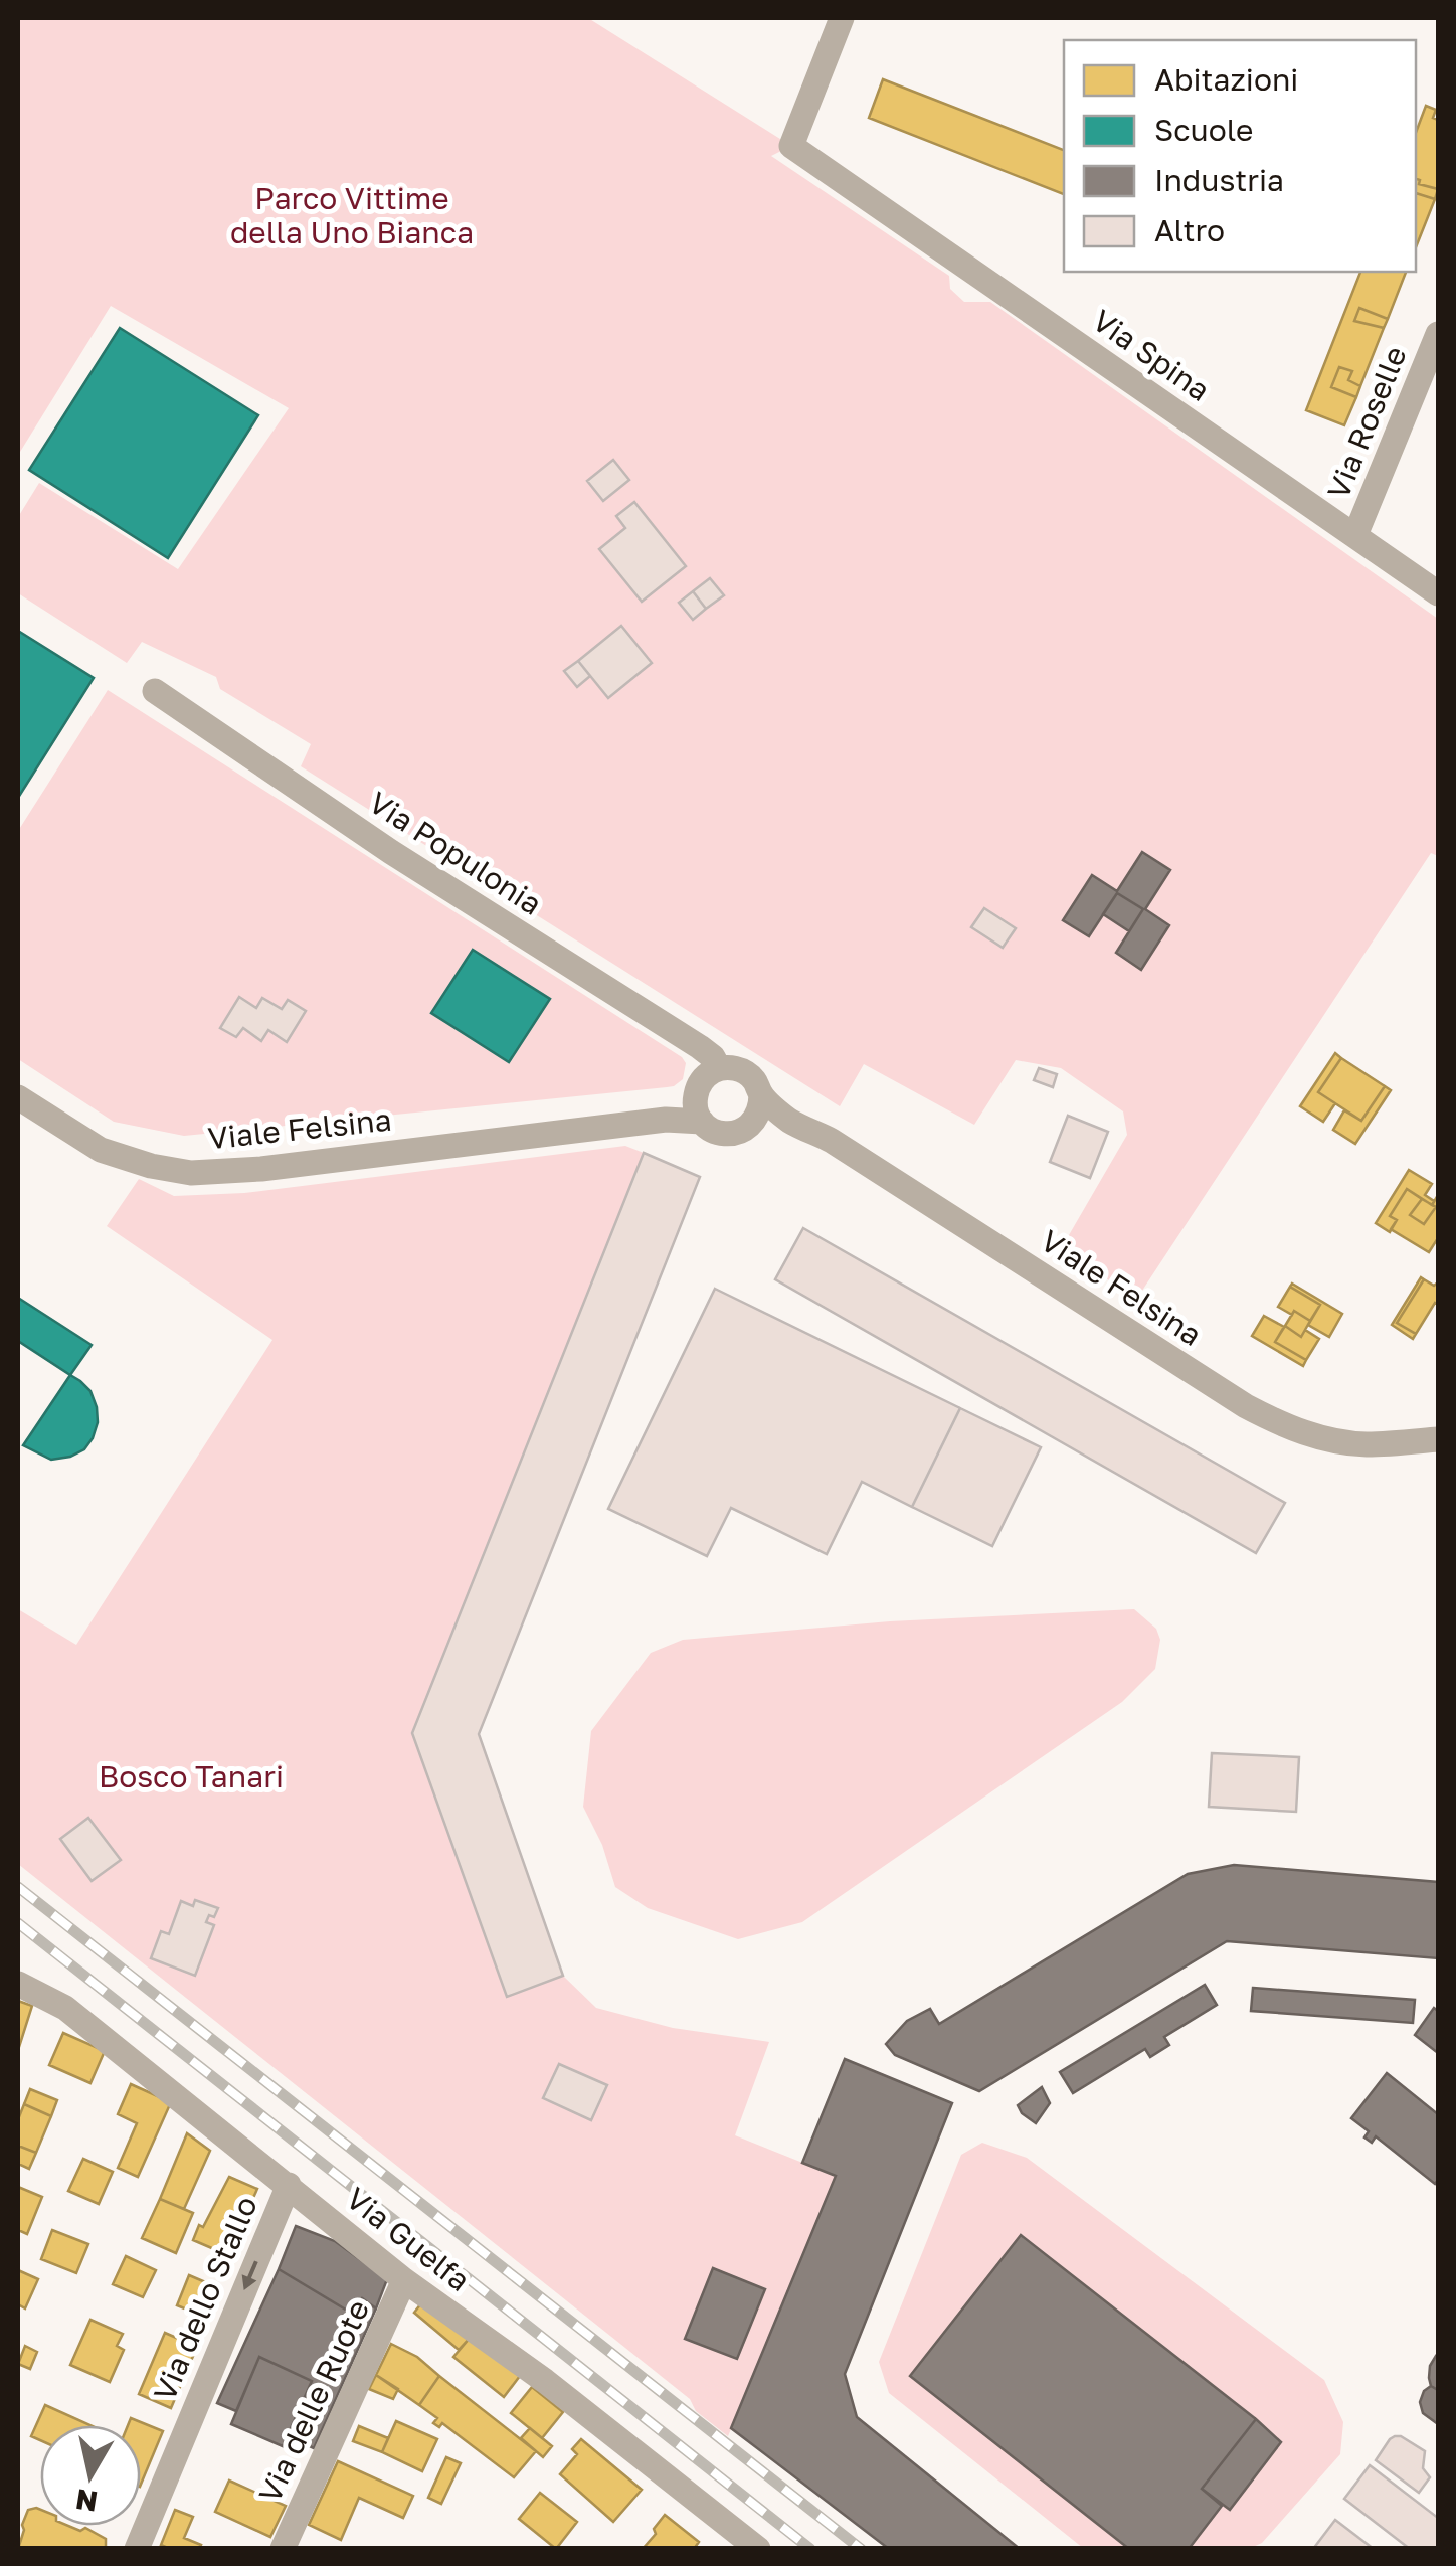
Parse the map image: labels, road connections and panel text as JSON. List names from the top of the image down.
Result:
{
  "streets": {
    "street": [
      "Via Spina",
      "Via Roselle",
      "Via Populonia",
      "Viale Felsina",
      "Via Guelfa",
      "Via dello Stallo",
      "Via delle Ruote"
    ]
  },
  "crossings": [
    ["Via Spina", "Via Roselle"],
    ["Via Populonia", "Viale Felsina"],
    ["Via Guelfa", "Via dello Stallo"],
    ["Via Guelfa", "Via delle Ruote"]
  ],
  "one_way": ["Via dello Stallo"],
  "parks": ["Parco Vittime della Uno Bianca", "Bosco Tanari"],
  "legend": [
    "Abitazioni",
    "Scuole",
    "Industria",
    "Altro"
  ],
  "north": "bottom"
}
